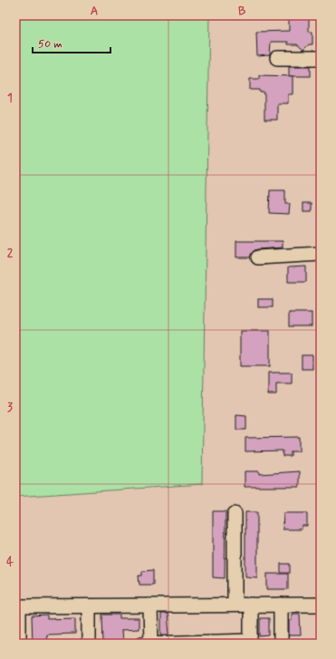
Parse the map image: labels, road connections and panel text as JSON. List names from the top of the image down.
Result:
{
  "scale_bar": "50 m",
  "grid": {
    "columns": ["A", "B"],
    "rows": [
      "1",
      "2",
      "3",
      "4"
    ]
  }
}
